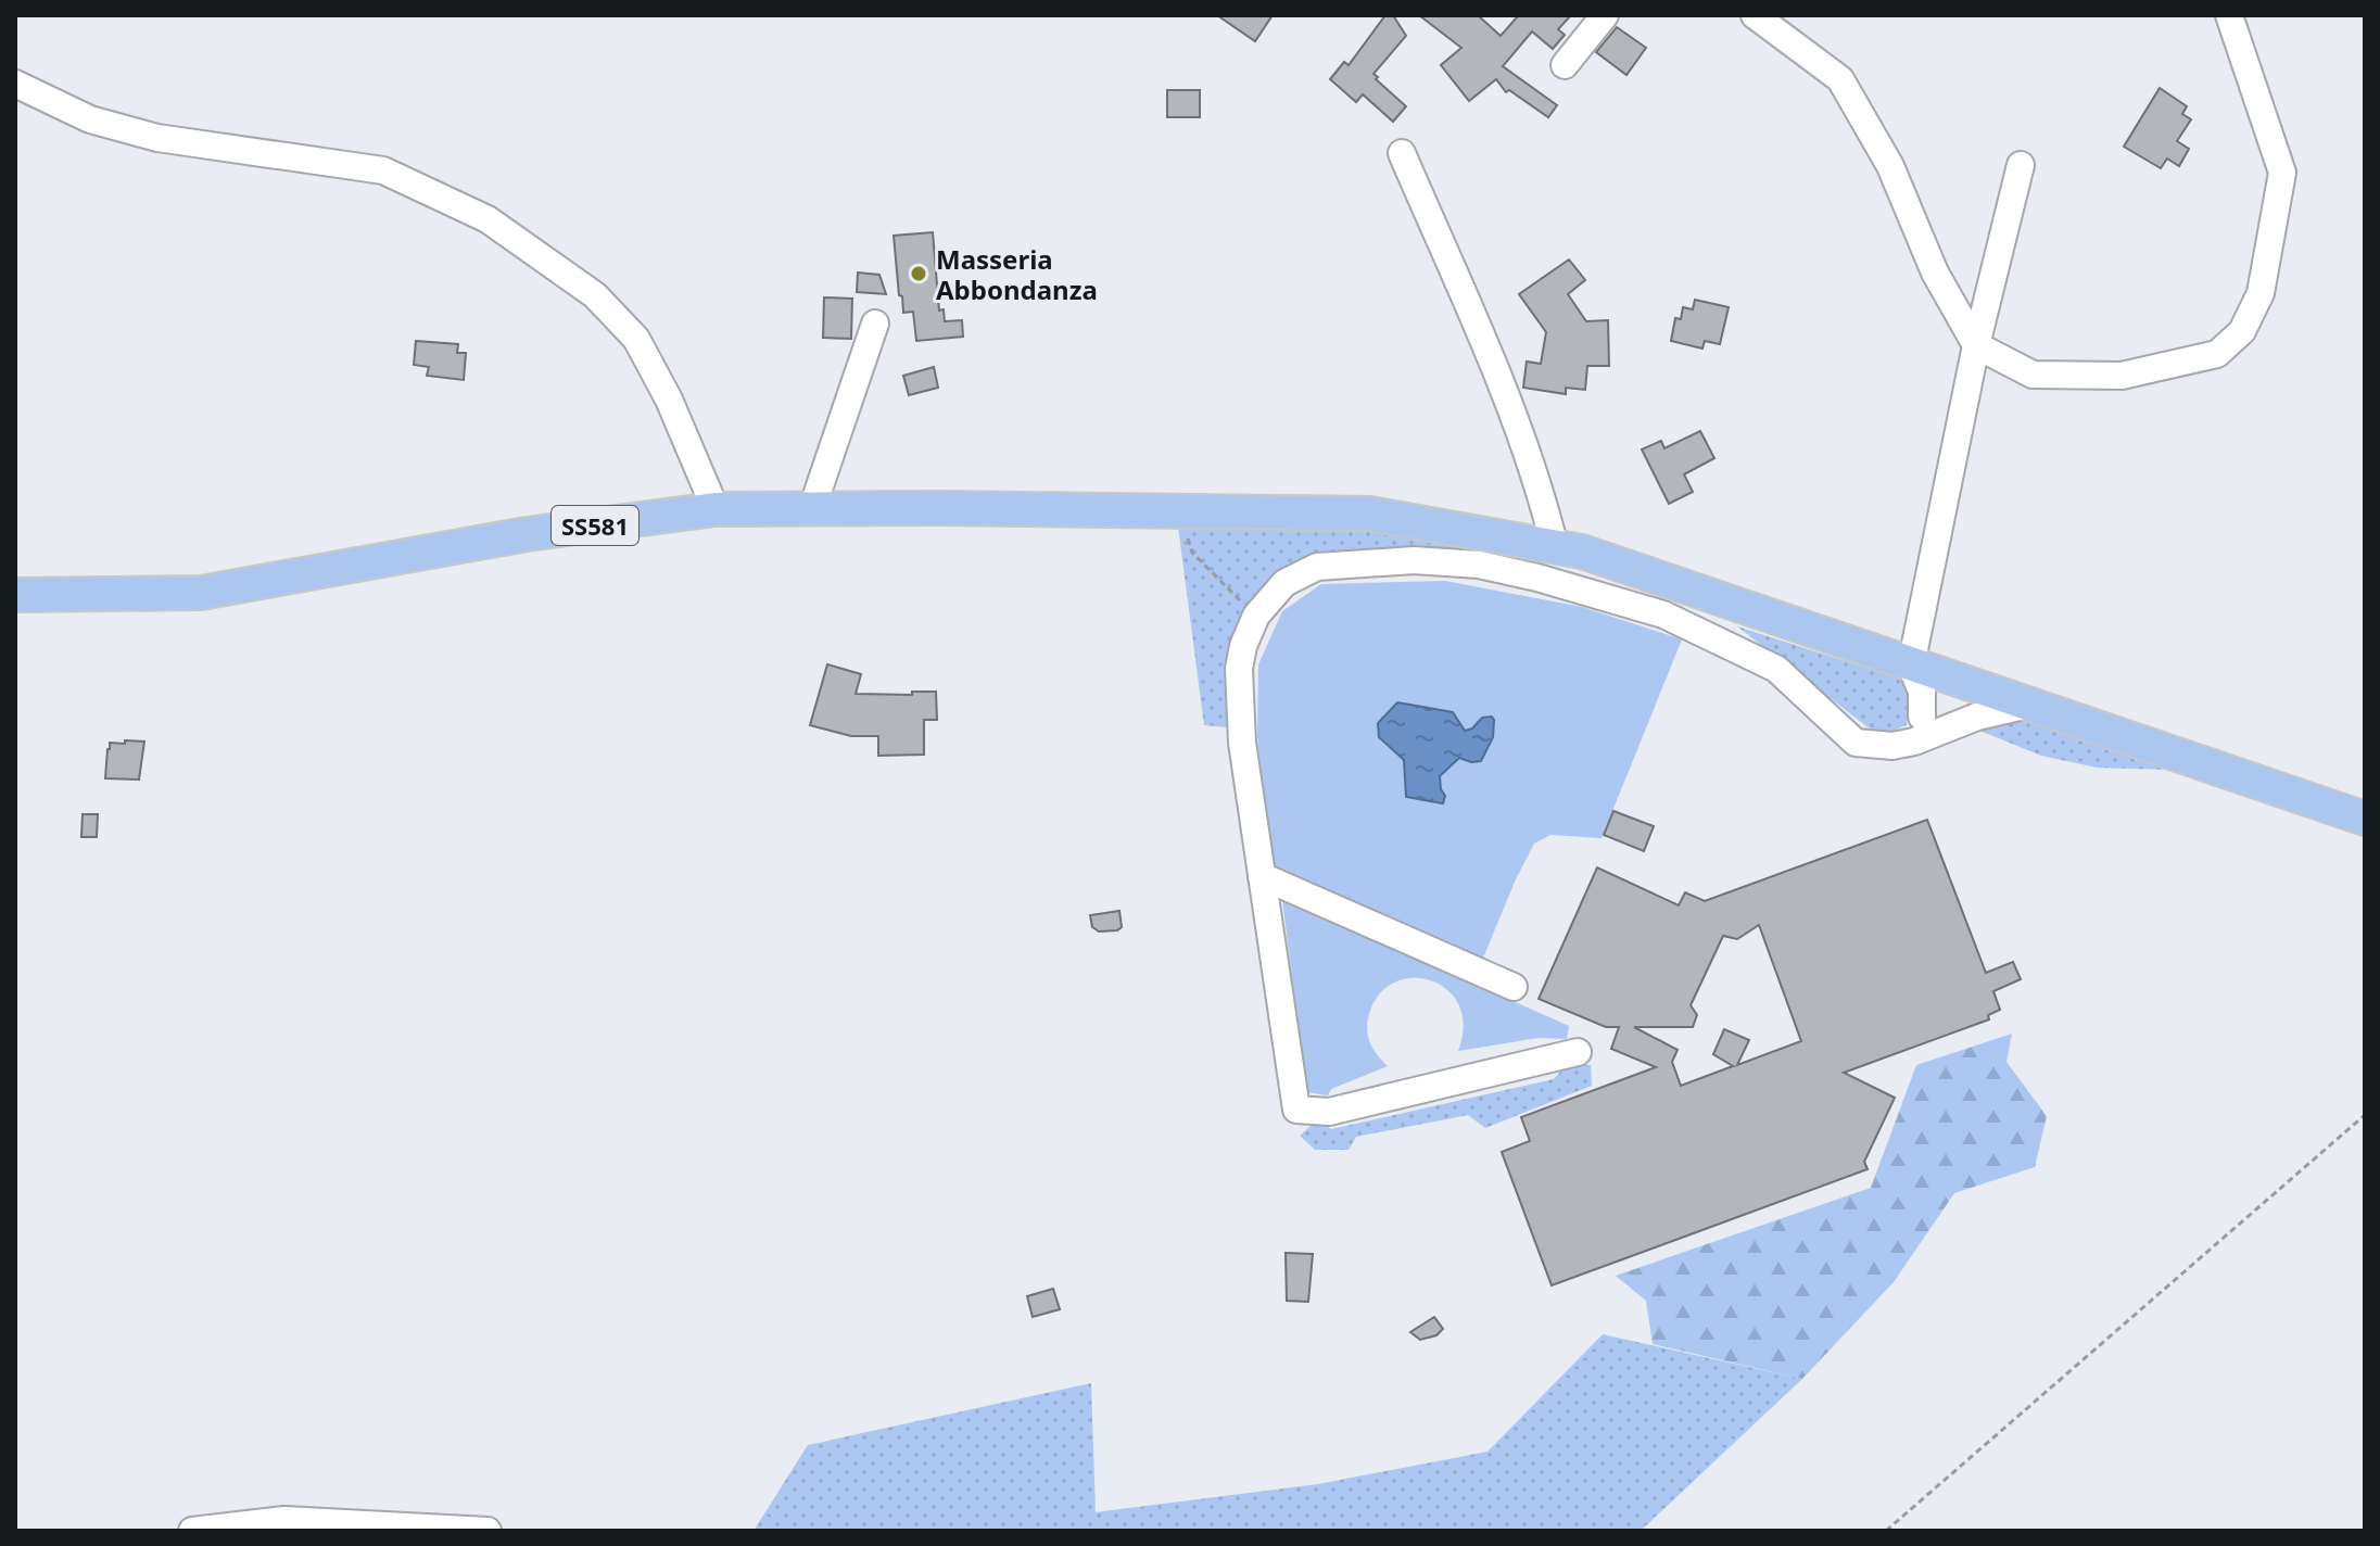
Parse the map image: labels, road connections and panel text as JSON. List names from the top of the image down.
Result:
{
  "streets": {
    "main road": ["SS581"]
  },
  "places": ["Masseria Abbondanza"]
}
